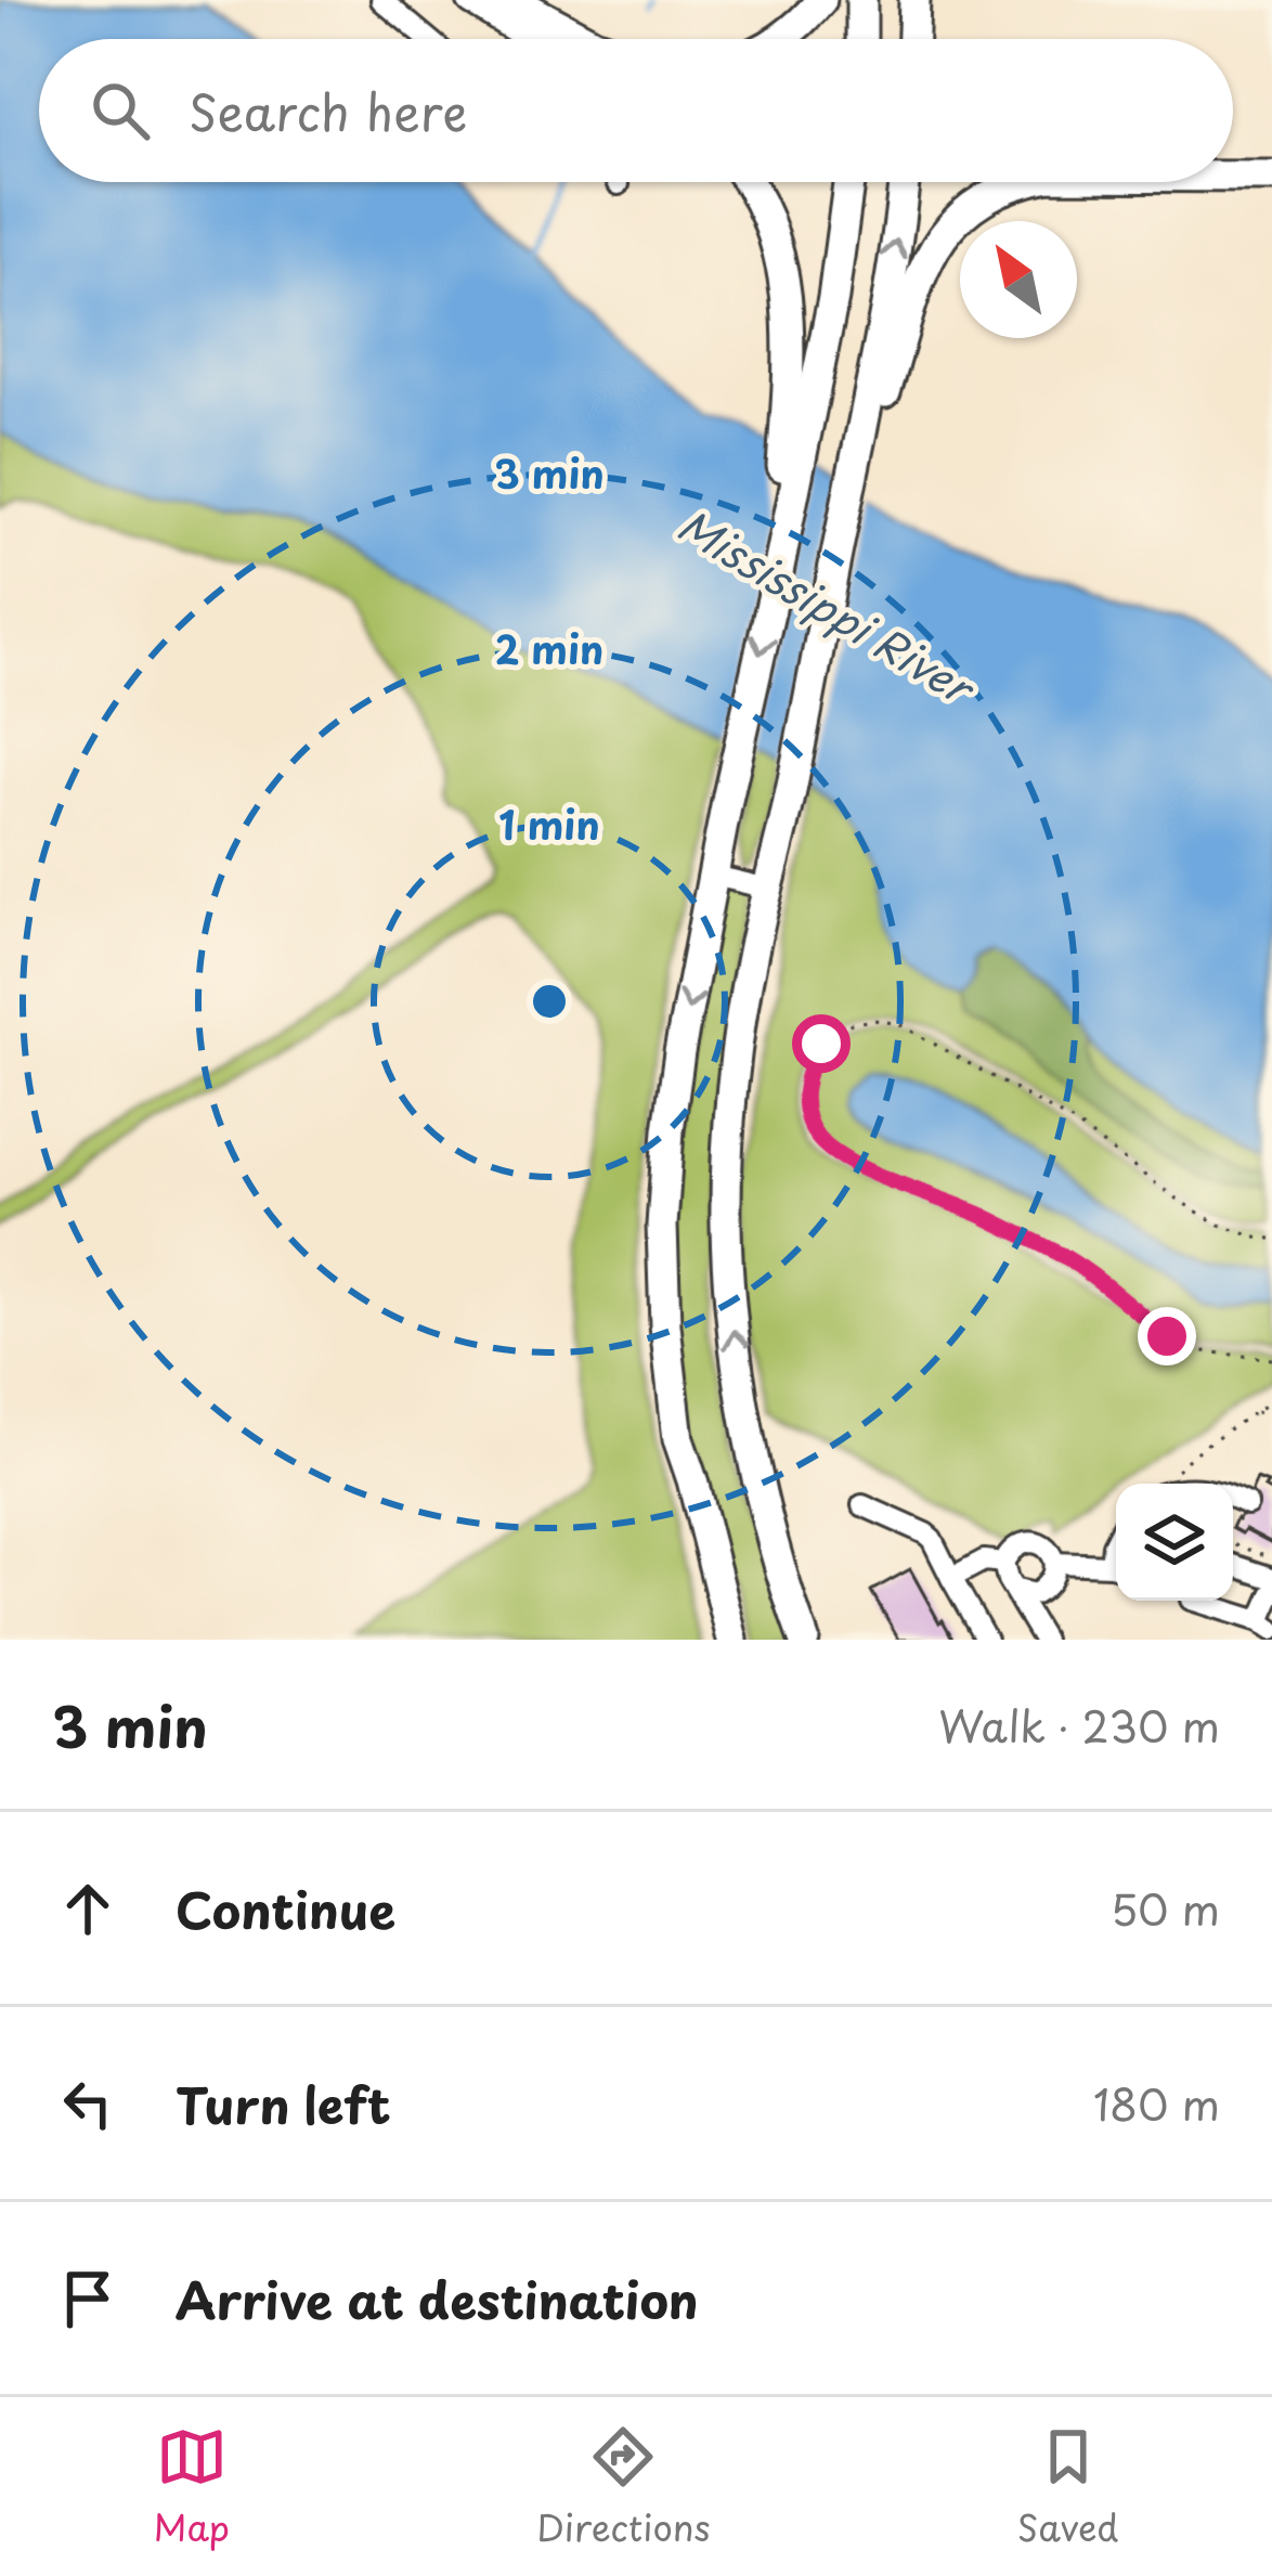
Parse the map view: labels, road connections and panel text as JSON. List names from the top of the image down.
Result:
{
  "water": ["Mississippi River"],
  "north": "top left",
  "page": {
    "search": "Search here",
    "heading": ["3 min", "Walk · 230 m"],
    "list": [
      ["Continue", "50 m"],
      ["Turn left", "180 m"],
      "Arrive at destination"
    ],
    "nav": ["Map", "Directions", "Saved"]
  },
  "rings": ["3 min", "2 min", "1 min"]
}
